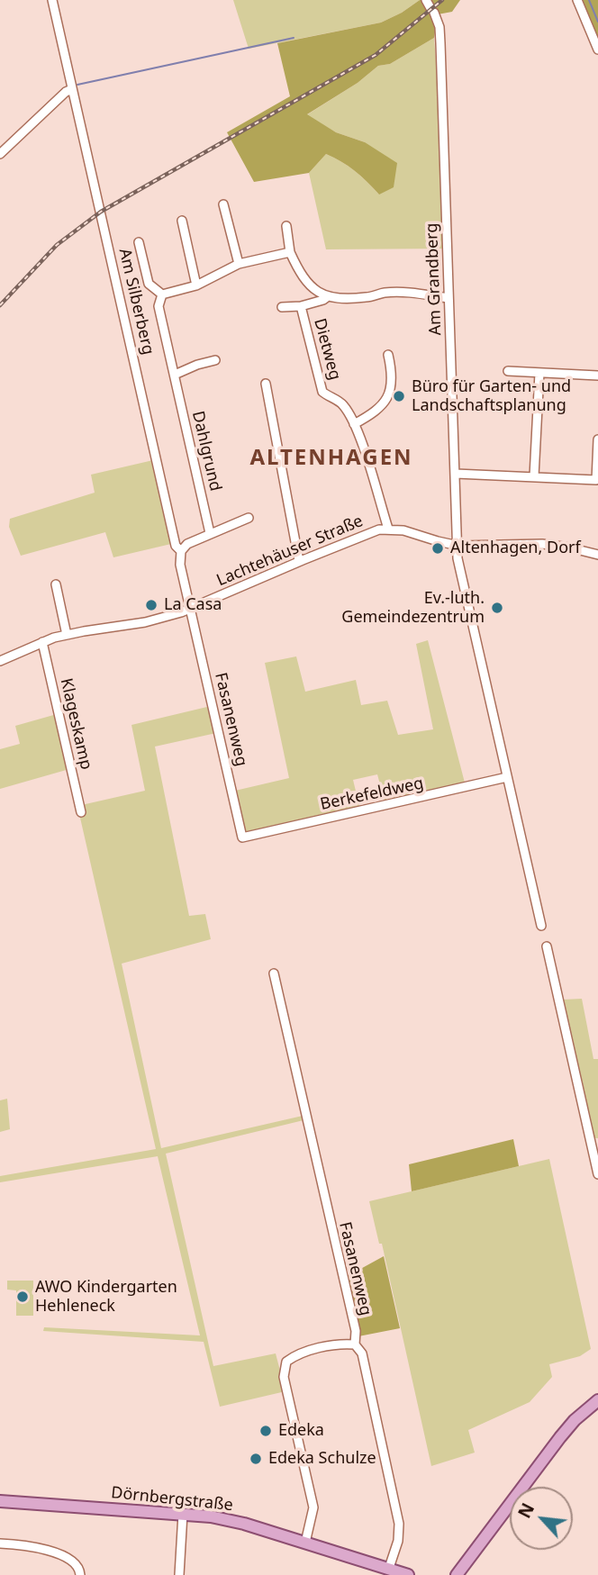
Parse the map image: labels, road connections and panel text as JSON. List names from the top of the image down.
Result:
{
  "streets": {
    "main road": ["Dörnbergstraße"],
    "street": [
      "Am Grandberg",
      "Am Silberberg",
      "Dietweg",
      "Dahlgrund",
      "Lachtehäuser Straße",
      "Fasanenweg",
      "Klageskamp",
      "Berkefeldweg"
    ]
  },
  "crossings": [
    ["Am Grandberg", "Lachtehäuser Straße"],
    ["Am Silberberg", "Lachtehäuser Straße"],
    ["Am Silberberg", "Fasanenweg"],
    ["Dietweg", "Lachtehäuser Straße"],
    ["Lachtehäuser Straße", "Fasanenweg"],
    ["Lachtehäuser Straße", "Klageskamp"],
    ["Fasanenweg", "Berkefeldweg"],
    ["Fasanenweg", "Dörnbergstraße"]
  ],
  "districts": ["ALTENHAGEN"],
  "places": [
    "Büro für Garten- und Landschaftsplanung",
    "Altenhagen, Dorf",
    "La Casa",
    "Ev.-luth. Gemeindezentrum",
    "AWO Kindergarten Hehleneck",
    "Edeka",
    "Edeka Schulze"
  ],
  "north": "top left"
}
